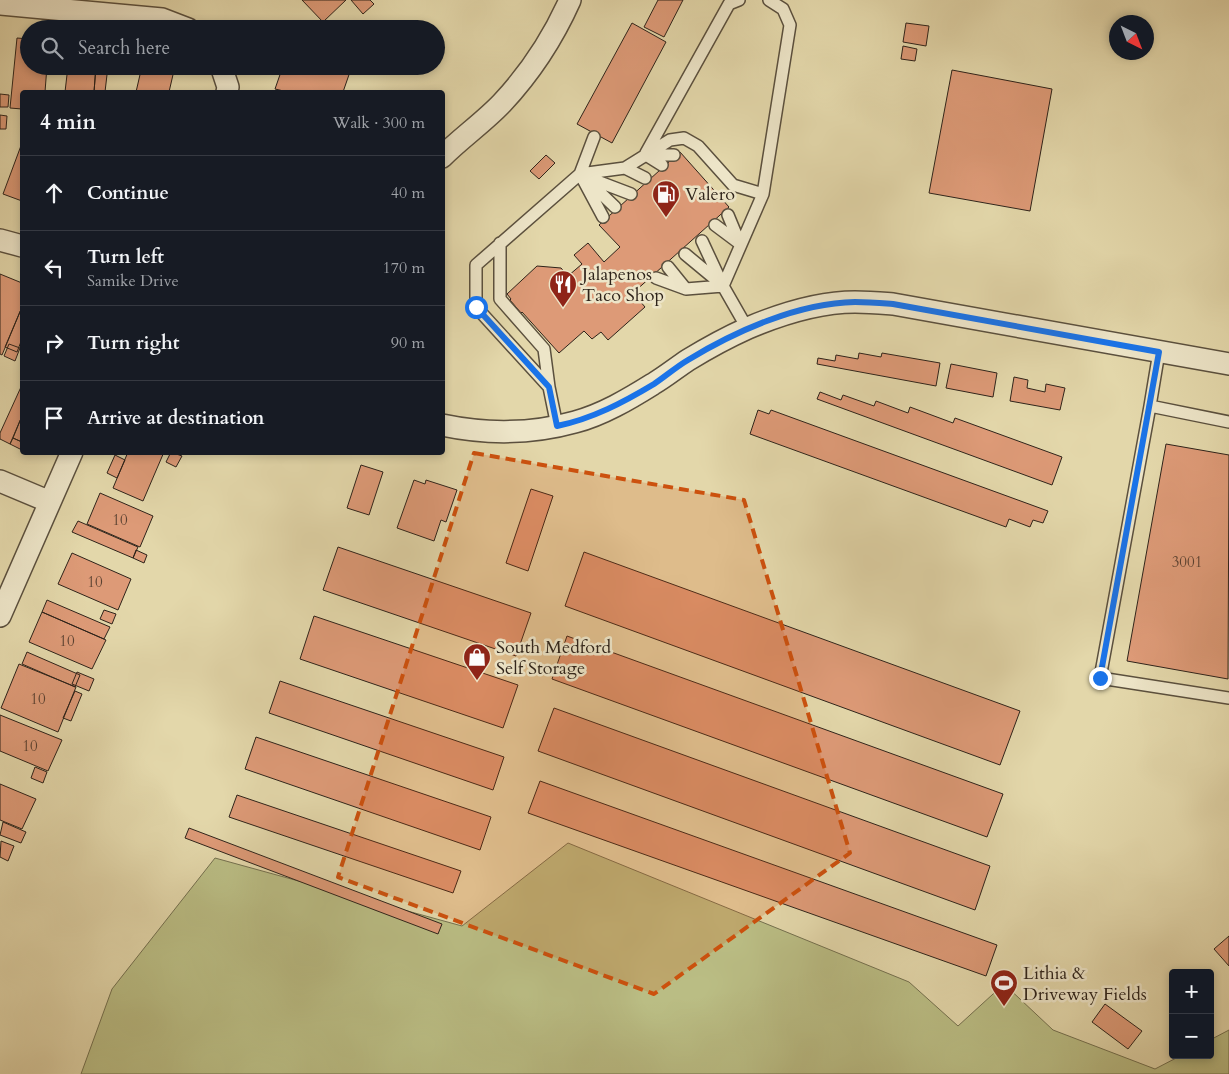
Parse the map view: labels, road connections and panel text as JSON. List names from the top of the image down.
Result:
{
  "places": {
    "fuel station": ["Valero"],
    "restaurant": ["Jalapenos Taco Shop"],
    "shop": ["South Medford Self Storage"],
    "sports": ["Lithia & Driveway Fields"]
  },
  "house_numbers": [
    "10",
    "3001",
    "10",
    "10",
    "10",
    "10"
  ],
  "north": "bottom right",
  "page": {
    "search": "Search here",
    "heading": ["4 min", "Walk · 300 m"],
    "list": [
      ["Continue", "40 m"],
      ["Turn left", "Samike Drive", "170 m"],
      ["Turn right", "90 m"],
      "Arrive at destination"
    ],
    "map_buttons": ["+", "−"]
  }
}
